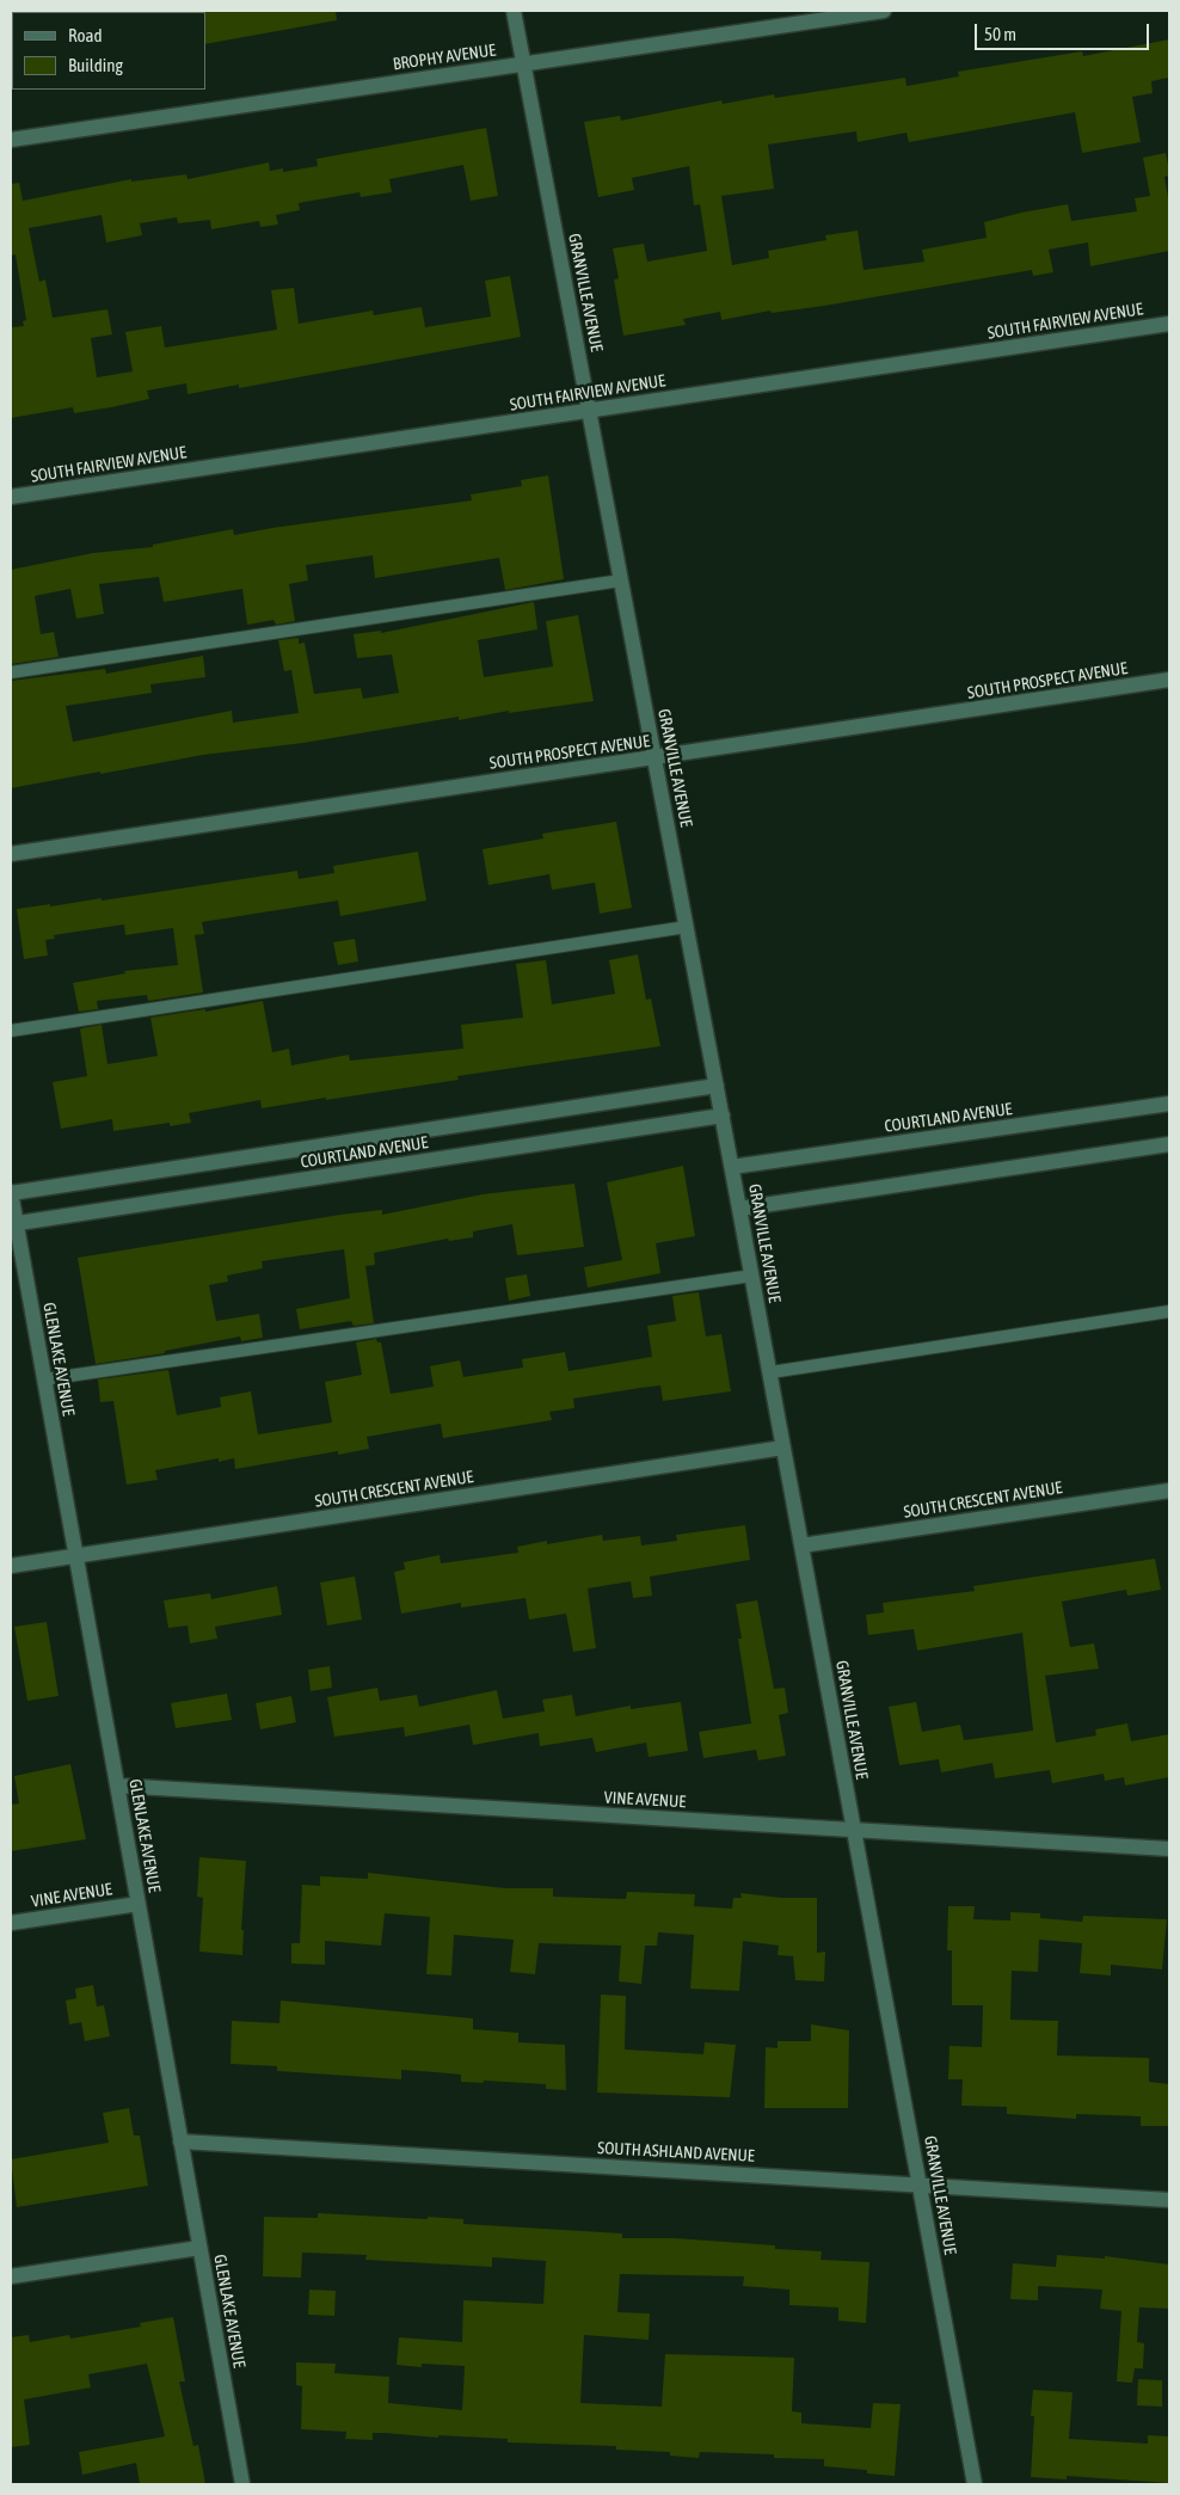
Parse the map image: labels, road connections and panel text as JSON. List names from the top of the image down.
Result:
{
  "streets": {
    "street": [
      "BROPHY AVENUE",
      "GRANVILLE AVENUE",
      "SOUTH FAIRVIEW AVENUE",
      "SOUTH PROSPECT AVENUE",
      "COURTLAND AVENUE",
      "GLENLAKE AVENUE",
      "SOUTH CRESCENT AVENUE",
      "VINE AVENUE",
      "SOUTH ASHLAND AVENUE"
    ]
  },
  "crossings": [
    ["BROPHY AVENUE", "GRANVILLE AVENUE"],
    ["GRANVILLE AVENUE", "SOUTH FAIRVIEW AVENUE"],
    ["GRANVILLE AVENUE", "SOUTH PROSPECT AVENUE"],
    ["GRANVILLE AVENUE", "COURTLAND AVENUE"],
    ["GRANVILLE AVENUE", "SOUTH CRESCENT AVENUE"],
    ["GRANVILLE AVENUE", "VINE AVENUE"],
    ["GRANVILLE AVENUE", "SOUTH ASHLAND AVENUE"],
    ["COURTLAND AVENUE", "GLENLAKE AVENUE"],
    ["GLENLAKE AVENUE", "SOUTH CRESCENT AVENUE"],
    ["GLENLAKE AVENUE", "VINE AVENUE"],
    ["GLENLAKE AVENUE", "SOUTH ASHLAND AVENUE"]
  ],
  "legend": ["Road", "Building"],
  "scale_bar": "50 m"
}
